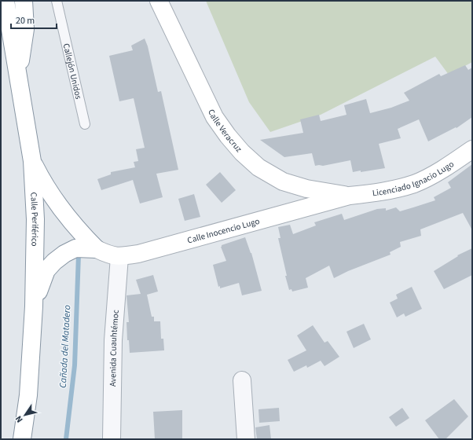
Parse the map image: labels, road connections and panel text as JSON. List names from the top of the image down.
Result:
{
  "streets": {
    "main road": [
      "Calle Veracruz",
      "Licenciado Ignacio Lugo",
      "Calle Periférico",
      "Calle Inocencio Lugo"
    ],
    "street": ["Avenida Cuauhtémoc"],
    "lane": ["Callejón Unidos"]
  },
  "crossings": [
    ["Calle Veracruz", "Licenciado Ignacio Lugo"],
    ["Calle Veracruz", "Calle Inocencio Lugo"],
    ["Licenciado Ignacio Lugo", "Calle Inocencio Lugo"],
    ["Calle Inocencio Lugo", "Avenida Cuauhtémoc"]
  ],
  "water": ["Cañada del Matadero"],
  "scale_bar": "20 m",
  "north": "bottom left"
}
